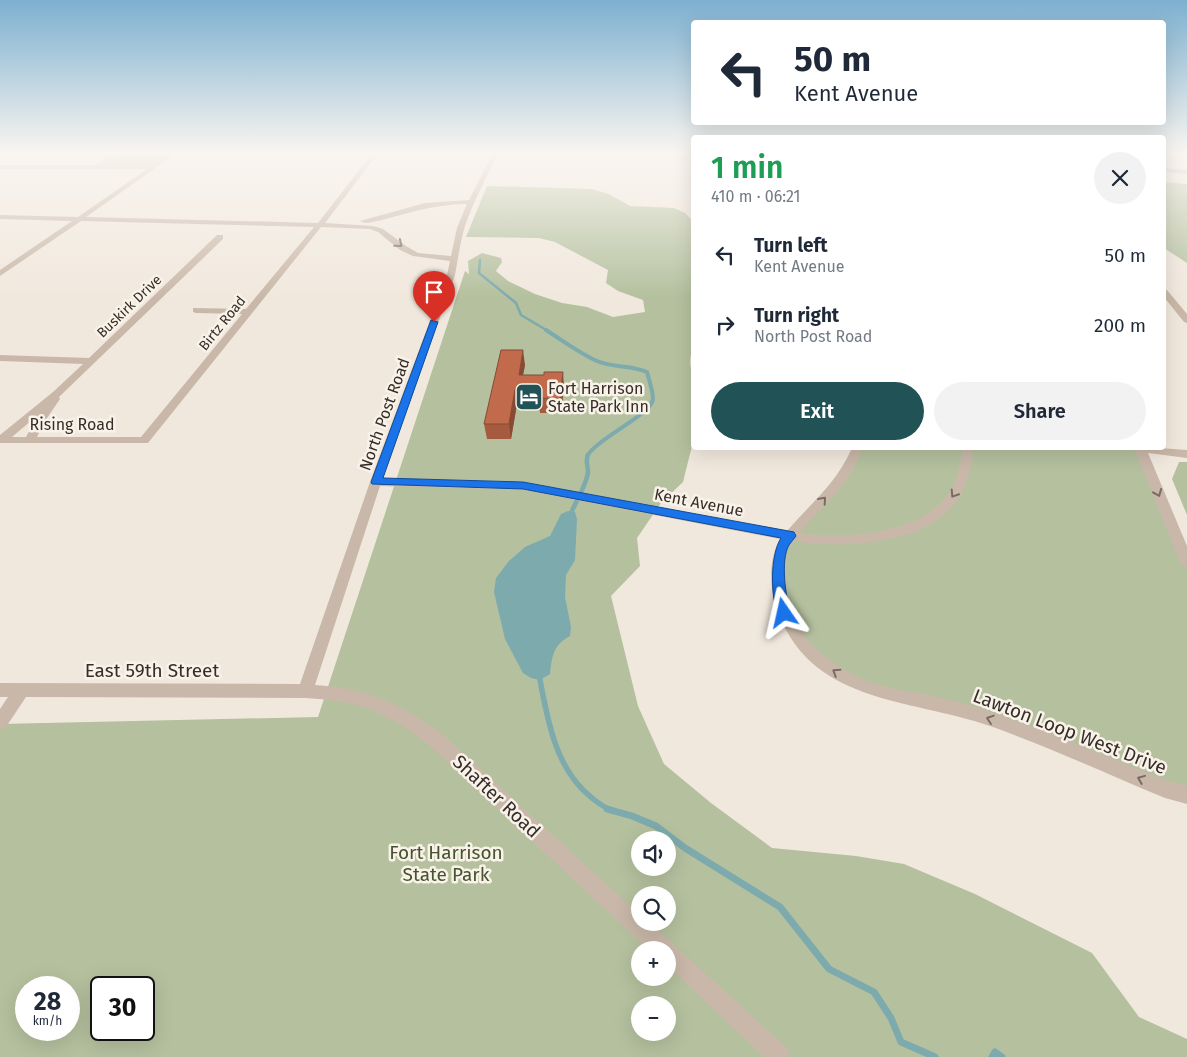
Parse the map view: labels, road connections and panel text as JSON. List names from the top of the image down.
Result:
{
  "streets": {
    "street": [
      "Buskirk Drive",
      "Birtz Road",
      "North Post Road",
      "Rising Road",
      "Kent Avenue",
      "East 59th Street",
      "Lawton Loop West Drive",
      "Shafter Road"
    ]
  },
  "crossings": [
    ["Buskirk Drive", "Rising Road"],
    ["Birtz Road", "Rising Road"],
    ["North Post Road", "Kent Avenue"],
    ["North Post Road", "East 59th Street"],
    ["North Post Road", "Shafter Road"],
    ["Kent Avenue", "Lawton Loop West Drive"],
    ["East 59th Street", "Shafter Road"]
  ],
  "parks": ["Fort Harrison State Park"],
  "places": {
    "hotel": ["Fort Harrison State Park Inn"]
  },
  "page": {
    "turn": ["50 m", "Kent Avenue"],
    "heading": ["1 min", "410 m · 06:21"],
    "list": [
      {
        "name": "Turn left",
        "note": "Kent Avenue",
        "value": "50 m"
      },
      {
        "name": "Turn right",
        "note": "North Post Road",
        "value": "200 m"
      }
    ],
    "buttons": ["Exit", "Share"],
    "map_buttons": ["+", "−"],
    "speed": "28 km/h",
    "limit": "30"
  }
}
